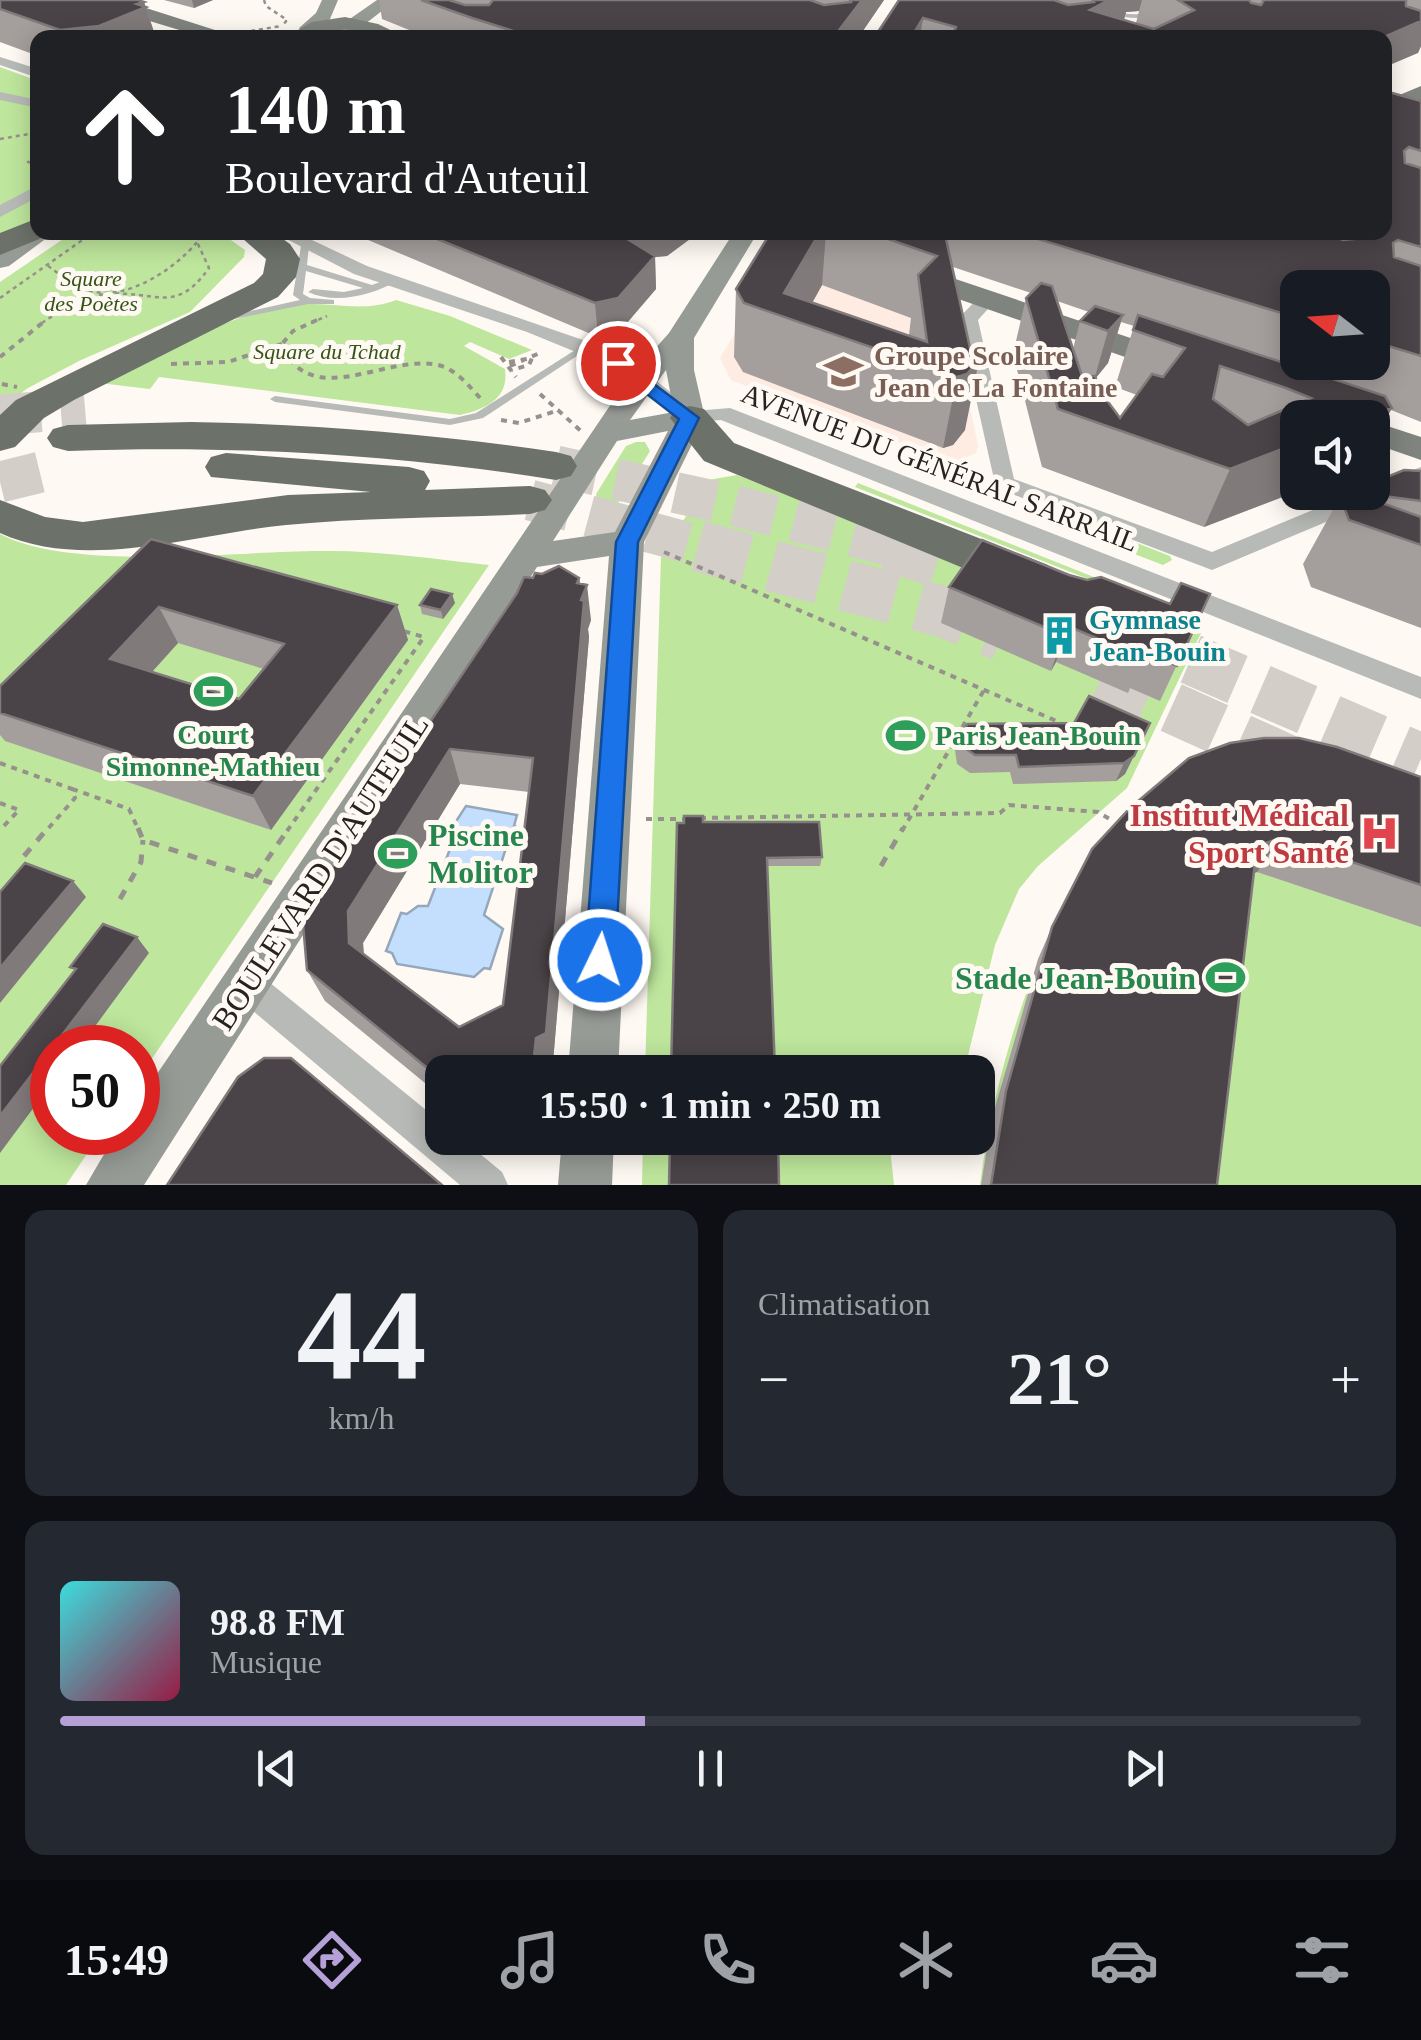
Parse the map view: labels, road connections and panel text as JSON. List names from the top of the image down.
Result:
{
  "streets": {
    "street": ["AVENUE DU GÉNÉRAL SARRAIL", "BOULEVARD D'AUTEUIL"]
  },
  "parks": ["Square des Poètes", "Square du Tchad"],
  "places": {
    "school or university": ["Groupe Scolaire Jean de La Fontaine"],
    "building": ["Gymnase Jean-Bouin"],
    "sports": [
      "Court Simonne-Mathieu",
      "Paris Jean-Bouin",
      "Piscine Molitor",
      "Stade Jean-Bouin"
    ],
    "hospital": ["Institut Médical Sport Santé"]
  },
  "north": "left",
  "page": {
    "turn": ["140 m", "Boulevard d'Auteuil"],
    "limit": "50",
    "trip": "15:50 · 1 min · 250 m",
    "tile": [
      ["44", "km/h"],
      "Climatisation"
    ],
    "heat": ["−", "21°", "+"],
    "song": ["98.8 FM", "Musique"],
    "tabs": "15:49"
  }
}
